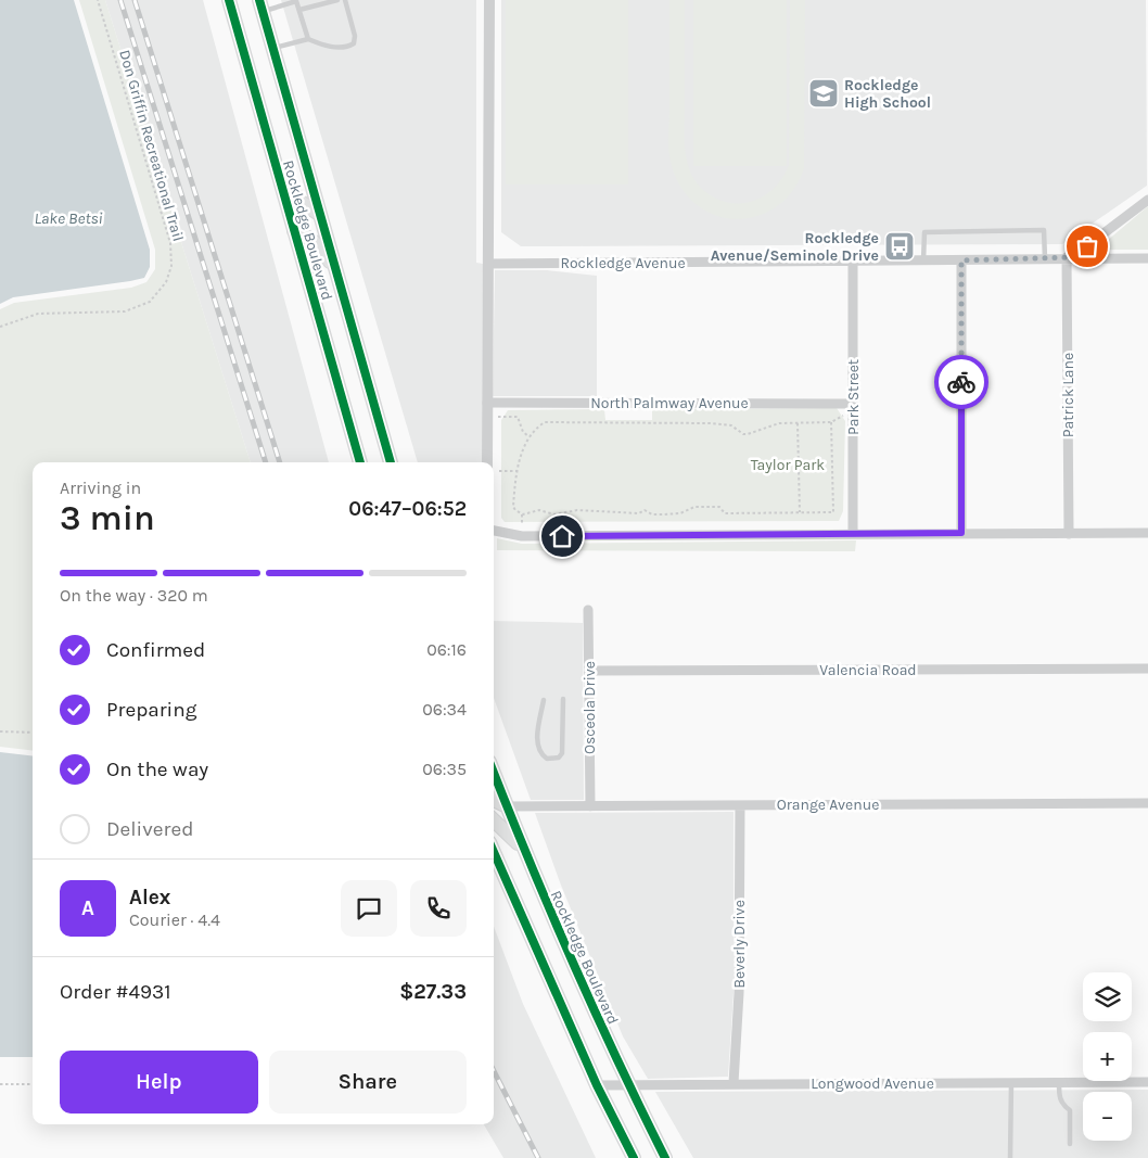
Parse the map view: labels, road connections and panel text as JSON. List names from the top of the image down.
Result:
{
  "streets": {
    "main road": ["Rockledge Boulevard"],
    "street": [
      "Rockledge Avenue",
      "Patrick Lane",
      "Park Street",
      "North Palmway Avenue",
      "Valencia Road",
      "Osceola Drive",
      "Orange Avenue",
      "Beverly Drive",
      "Longwood Avenue"
    ],
    "path": ["Don Griffin Recreational Trail"]
  },
  "crossings": [
    ["Rockledge Boulevard", "Orange Avenue"],
    ["Rockledge Boulevard", "Longwood Avenue"],
    ["Rockledge Avenue", "Patrick Lane"],
    ["Rockledge Avenue", "Park Street"],
    ["Park Street", "North Palmway Avenue"],
    ["Valencia Road", "Osceola Drive"],
    ["Osceola Drive", "Orange Avenue"],
    ["Orange Avenue", "Beverly Drive"],
    ["Beverly Drive", "Longwood Avenue"]
  ],
  "water": ["Lake Betsi"],
  "parks": ["Taylor Park"],
  "places": {
    "school or university": ["Rockledge High School"],
    "bus stop": ["Rockledge Avenue/Seminole Drive"]
  },
  "page": {
    "heading": ["3 min", "Arriving in", "06:47–06:52"],
    "panel": [
      "Alex",
      "Courier · 4.4",
      "Order #4931",
      "$27.33"
    ],
    "bar": "On the way · 320 m",
    "list": [
      ["Confirmed", "06:16"],
      ["Preparing", "06:34"],
      ["On the way", "06:35"],
      "Delivered"
    ],
    "round": "A",
    "map_buttons": ["+", "−"],
    "buttons": ["Help", "Share"]
  }
}
